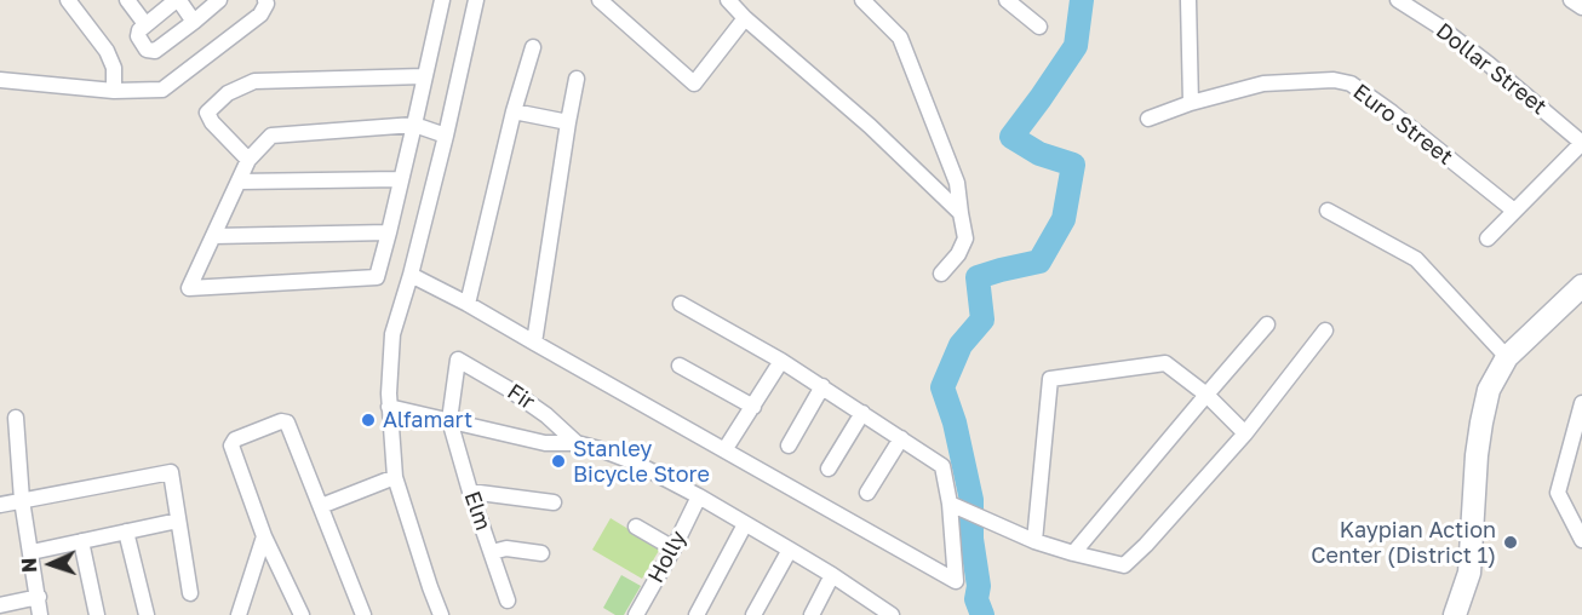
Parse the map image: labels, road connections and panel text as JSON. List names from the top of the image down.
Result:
{
  "streets": {
    "street": [
      "Dollar Street",
      "Euro Street",
      "Fir",
      "Elm",
      "Holly"
    ]
  },
  "crossings": [
    ["Fir", "Elm"]
  ],
  "places": ["Alfamart", "Stanley Bicycle Store", "Kaypian Action Center (District 1)"],
  "north": "left"
}
